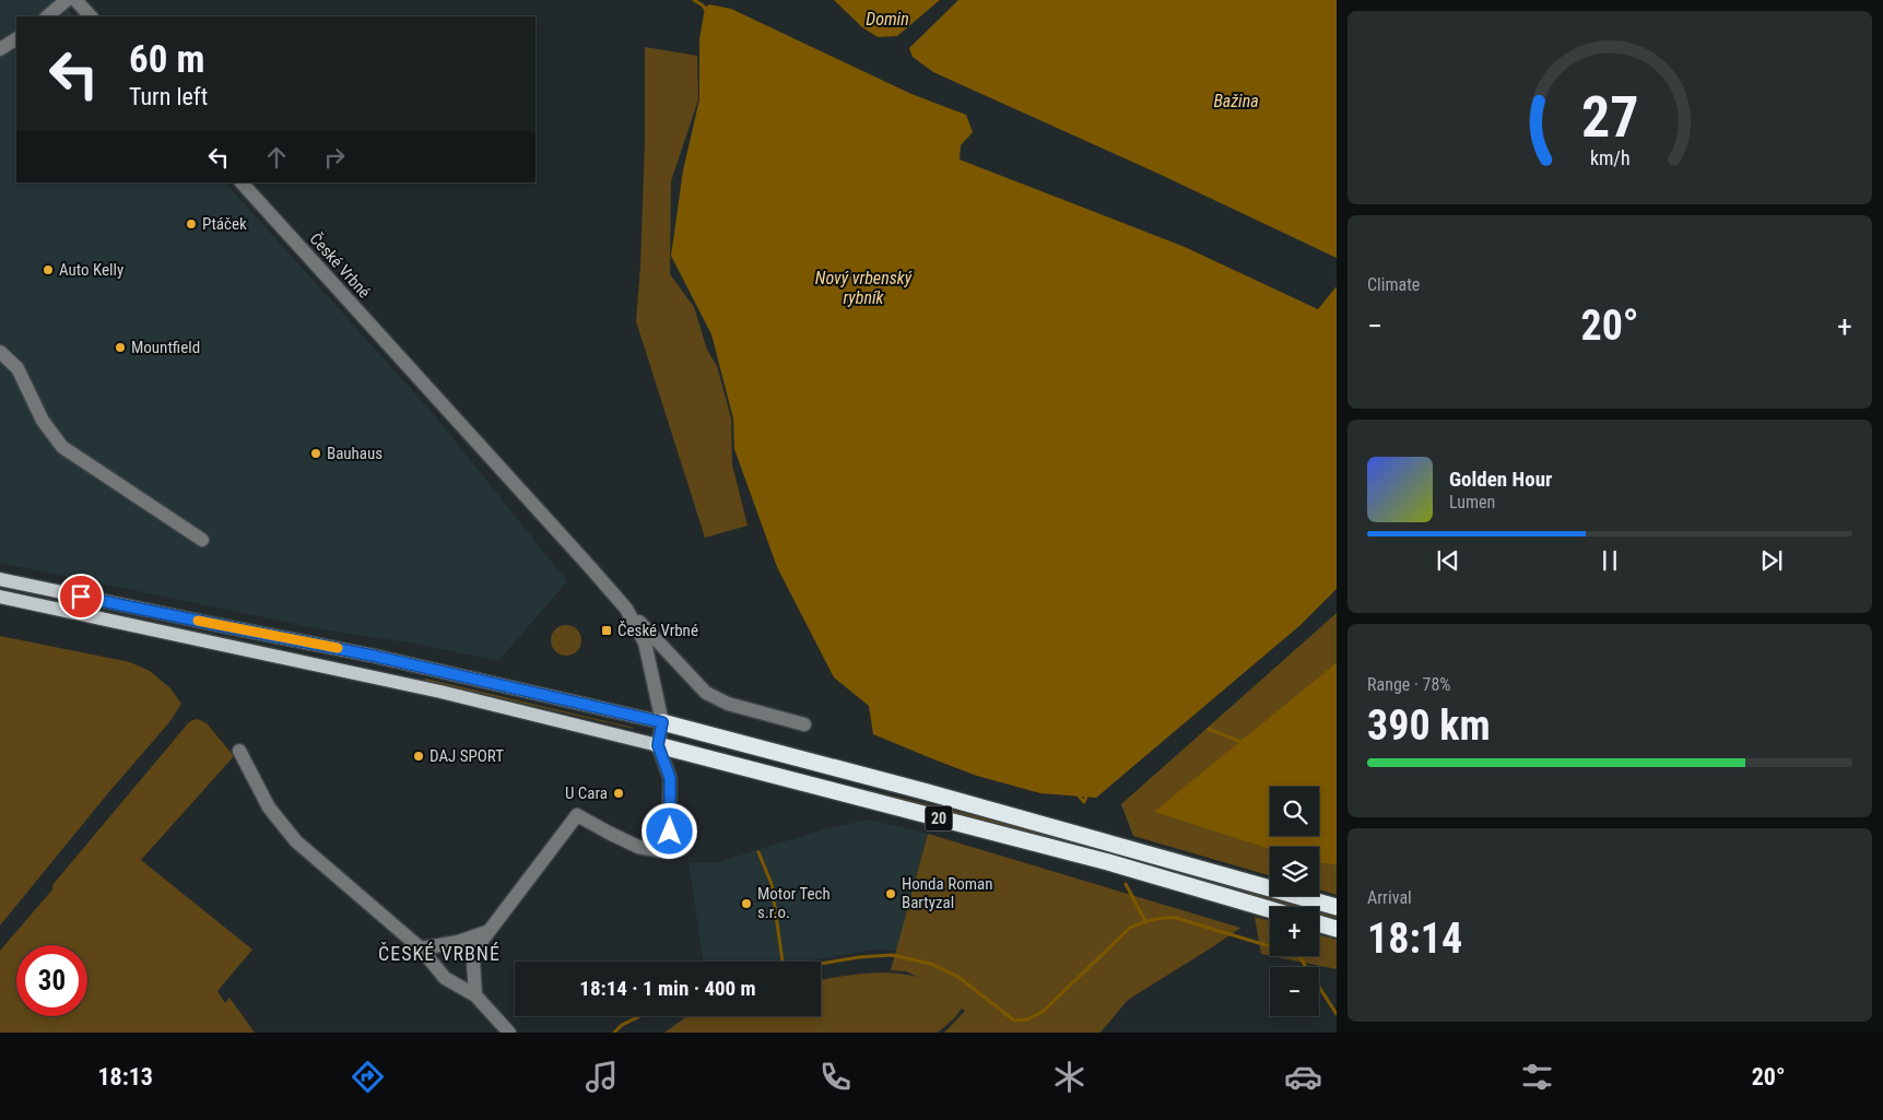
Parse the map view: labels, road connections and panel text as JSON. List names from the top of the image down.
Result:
{
  "streets": {
    "highway": ["20"],
    "street": ["České Vrbné"]
  },
  "crossings": [
    ["České Vrbné", "20"]
  ],
  "districts": ["ČESKÉ VRBNÉ"],
  "water": ["Domin", "Bažina", "Nový vrbenský rybník"],
  "places": {
    "other": [
      "Ptáček",
      "Auto Kelly",
      "Mountfield",
      "Bauhaus",
      "DAJ SPORT",
      "U Cara",
      "Honda Roman Bartyzal",
      "Motor Tech s.r.o."
    ],
    "transit": ["České Vrbné"]
  },
  "page": {
    "turn": ["60 m", "Turn left"],
    "tile": [
      "Climate",
      ["Range · 78%", "390 km"],
      ["Arrival", "18:14"]
    ],
    "heat": ["−", "20°", "+"],
    "song": ["Golden Hour", "Lumen"],
    "map_buttons": ["+", "−"],
    "limit": "30",
    "trip": "18:14 · 1 min · 400 m",
    "tabs": ["18:13", "20°"],
    "gauge": ["27", "km/h"]
  }
}
